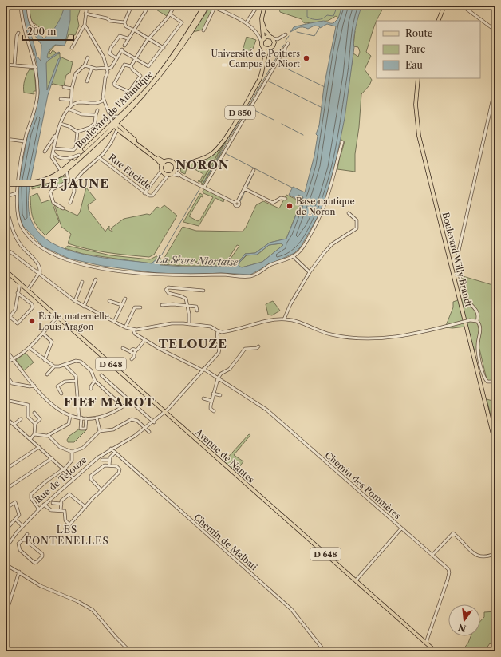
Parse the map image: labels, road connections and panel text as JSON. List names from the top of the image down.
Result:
{
  "streets": {
    "main road": [
      "Boulevard de l'Atlantique",
      "D 850",
      "Boulevard Willy Brandt",
      "D 648",
      "Avenue de Nantes"
    ],
    "street": [
      "Rue Euclide",
      "Rue de Telouze",
      "Chemin des Pommères",
      "Chemin de Malbati"
    ]
  },
  "crossings": [
    ["D 850", "Rue Euclide"],
    ["Avenue de Nantes", "Rue de Telouze"],
    ["Avenue de Nantes", "Chemin des Pommères"],
    ["Rue de Telouze", "Chemin des Pommères"],
    ["Rue de Telouze", "Chemin de Malbati"]
  ],
  "districts": [
    "NORON",
    "LE JAUNE",
    "TELOUZE",
    "FIEF MAROT",
    "LES FONTENELLES"
  ],
  "water": ["La Sèvre Niortaise"],
  "places": ["Université de Poitiers - Campus de Niort", "Base nautique de Noron", "École maternelle Louis Aragon"],
  "legend": ["Route", "Parc", "Eau"],
  "scale_bar": "200 m",
  "north": "bottom"
}
